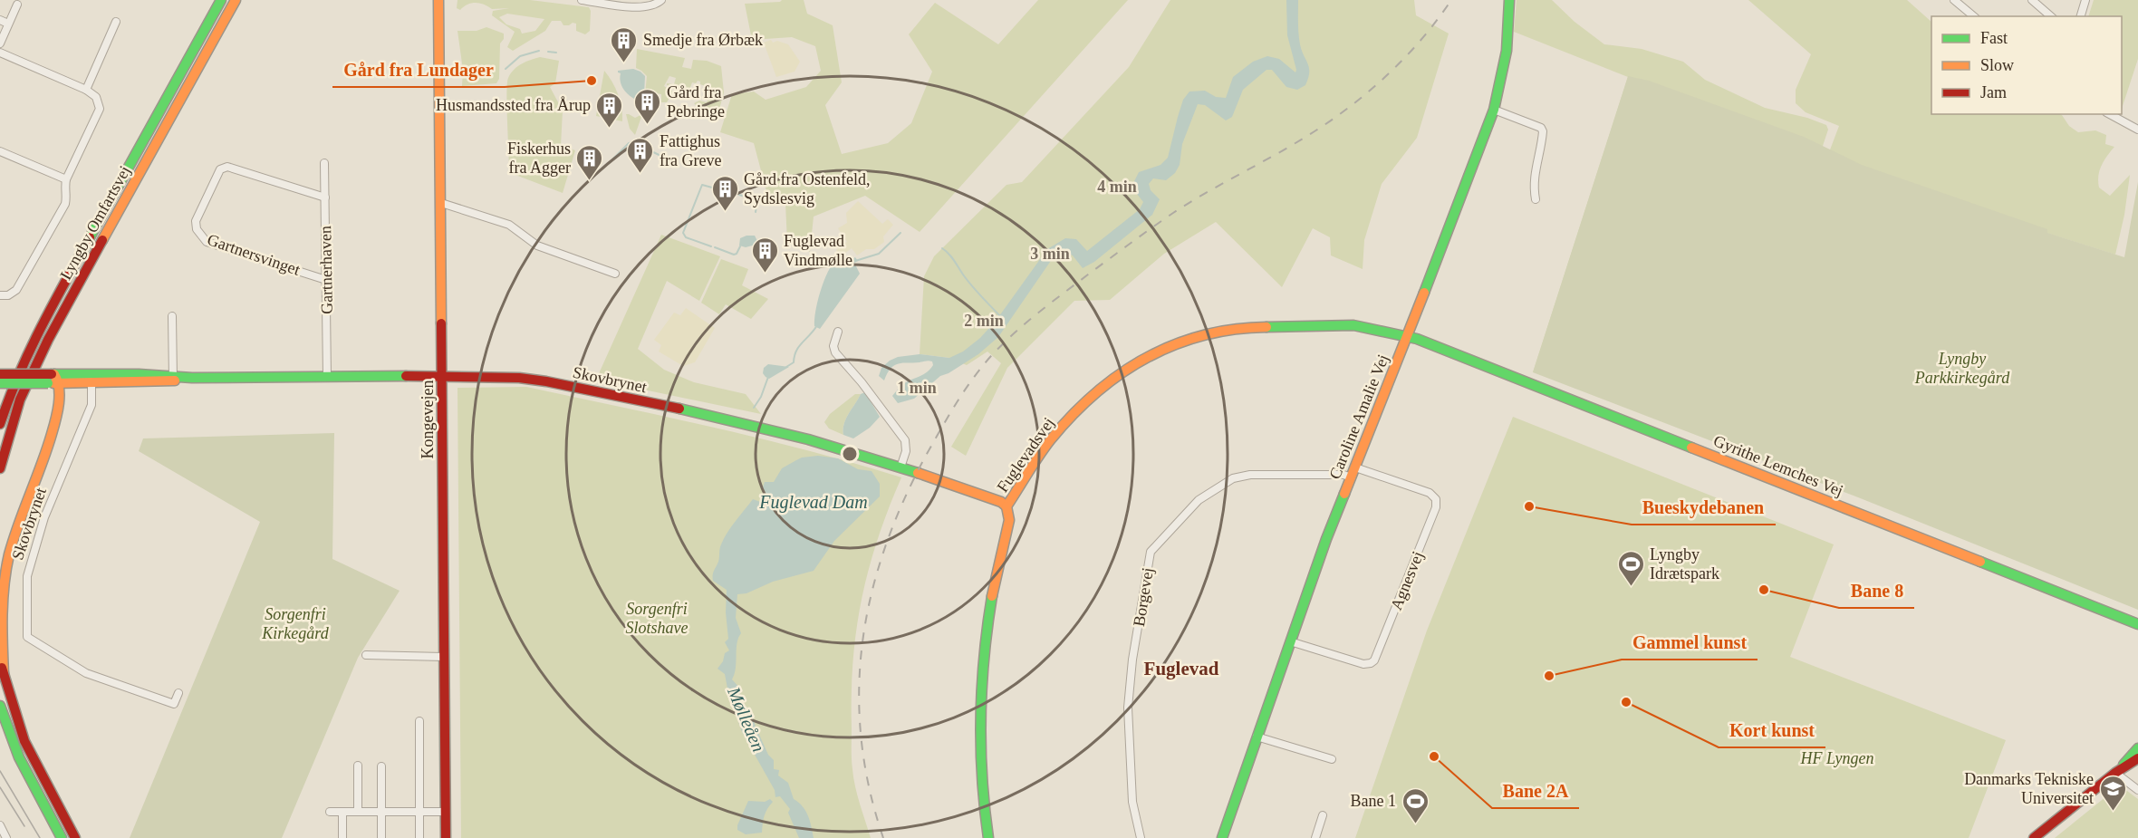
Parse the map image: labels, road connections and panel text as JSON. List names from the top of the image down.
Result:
{
  "streets": {
    "main road": [
      "Lyngby Omfartsvej",
      "Skovbrynet",
      "Caroline Amalie Vej",
      "Kongevejen",
      "Fuglevadsvej",
      "Gyrithe Lemches Vej"
    ],
    "street": [
      "Gartnersvinget",
      "Gartnerhaven",
      "Agnesvej",
      "Borgevej"
    ]
  },
  "crossings": [
    ["Gartnersvinget", "Gartnerhaven"],
    ["Gartnerhaven", "Skovbrynet"],
    ["Skovbrynet", "Kongevejen"],
    ["Skovbrynet", "Fuglevadsvej"],
    ["Caroline Amalie Vej", "Fuglevadsvej"],
    ["Caroline Amalie Vej", "Gyrithe Lemches Vej"],
    ["Caroline Amalie Vej", "Agnesvej"],
    ["Caroline Amalie Vej", "Borgevej"],
    ["Fuglevadsvej", "Gyrithe Lemches Vej"]
  ],
  "districts": ["Fuglevad"],
  "water": ["Fuglevad Dam", "Mølleåen"],
  "parks": [
    "Lyngby Parkkirkegård",
    "Sorgenfri Slotshave",
    "Sorgenfri Kirkegård",
    "HF Lyngen"
  ],
  "places": {
    "building": [
      "Smedje fra Ørbæk",
      "Gård fra Pebringe",
      "Husmandssted fra Årup",
      "Fattighus fra Greve",
      "Fiskerhus fra Agger",
      "Gård fra Ostenfeld, Sydslesvig",
      "Fuglevad Vindmølle"
    ],
    "other": [
      "Gård fra Lundager",
      "Bueskydebanen",
      "Bane 8",
      "Gammel kunst",
      "Kort kunst",
      "Bane 2A"
    ],
    "sports": ["Lyngby Idrætspark", "Bane 1"],
    "school or university": ["Danmarks Tekniske Universitet"]
  },
  "legend": ["Fast", "Slow", "Jam"],
  "rings": [
    "4 min",
    "3 min",
    "2 min",
    "1 min"
  ]
}
